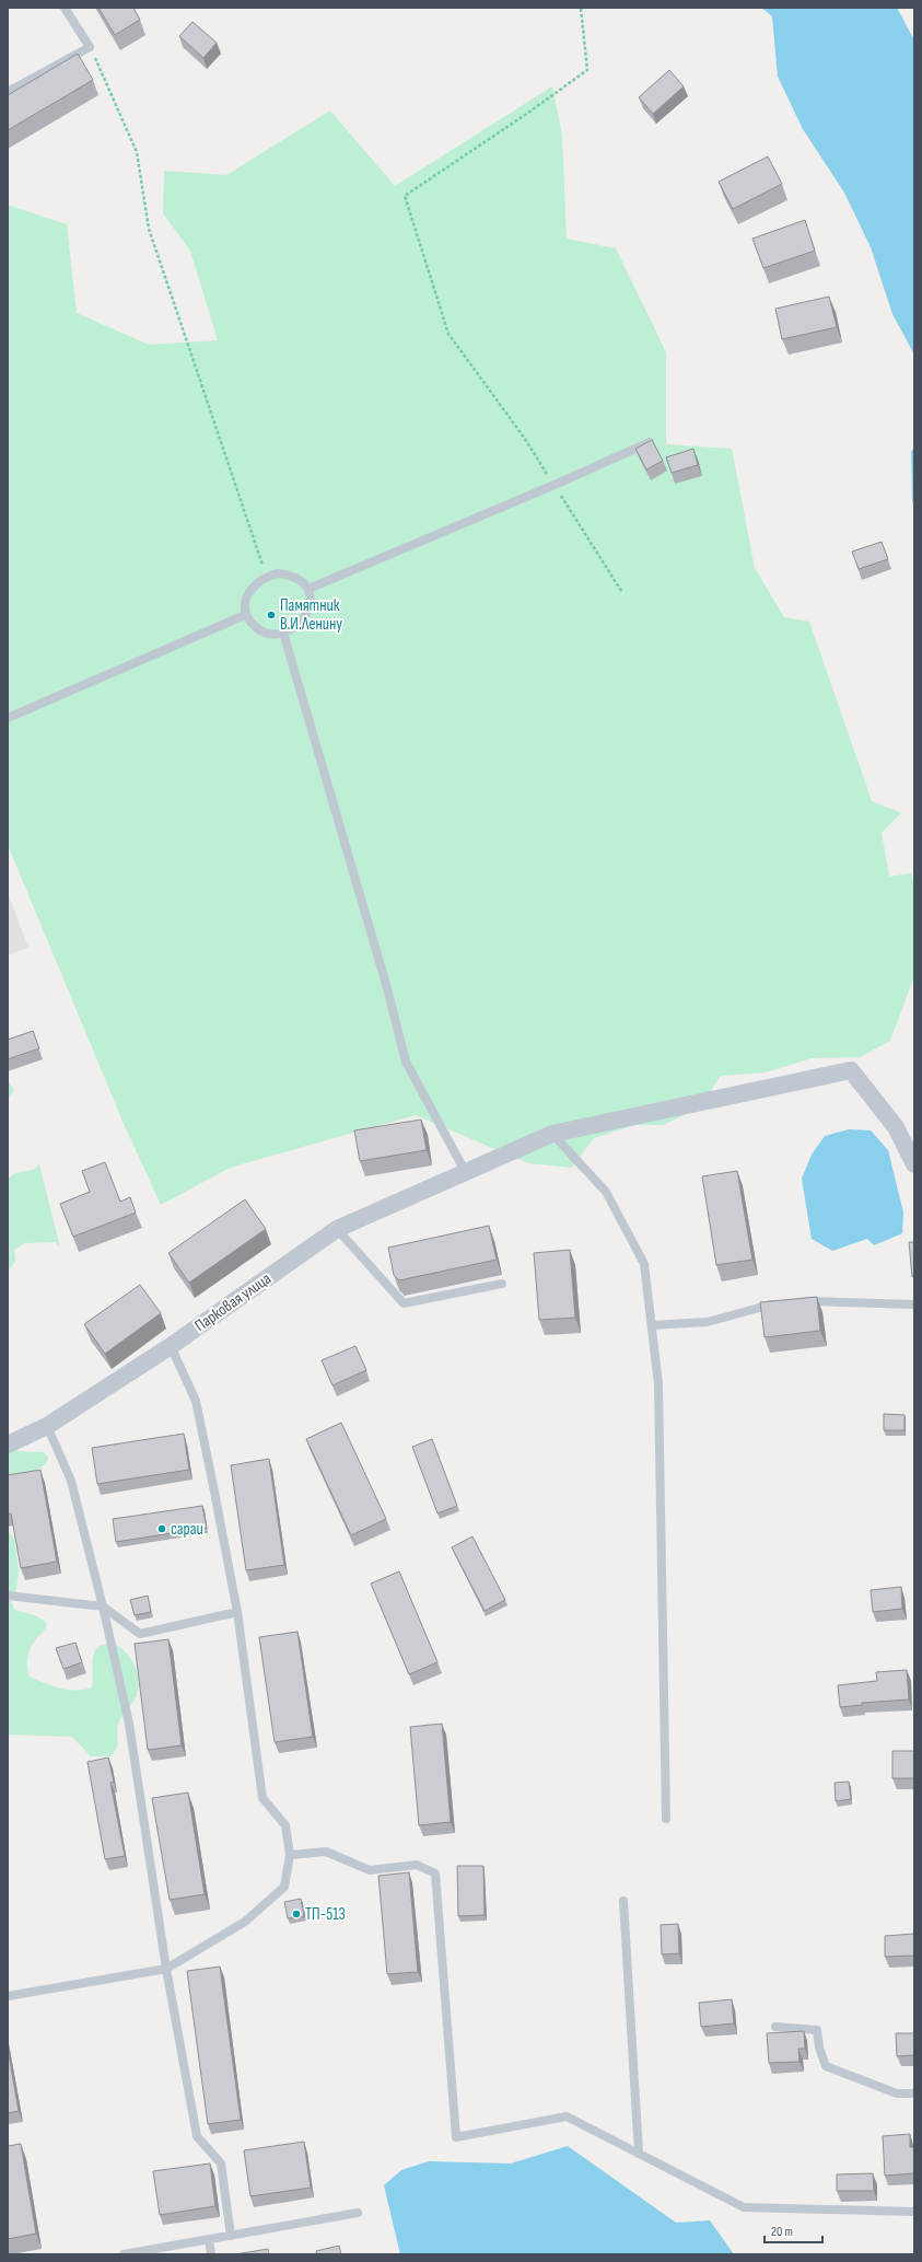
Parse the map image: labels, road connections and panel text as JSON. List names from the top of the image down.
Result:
{
  "streets": {
    "street": ["Парковая улица"]
  },
  "places": ["Памятник В.И.Ленину", "сараи", "ТП-513"],
  "scale_bar": "20 m"
}
